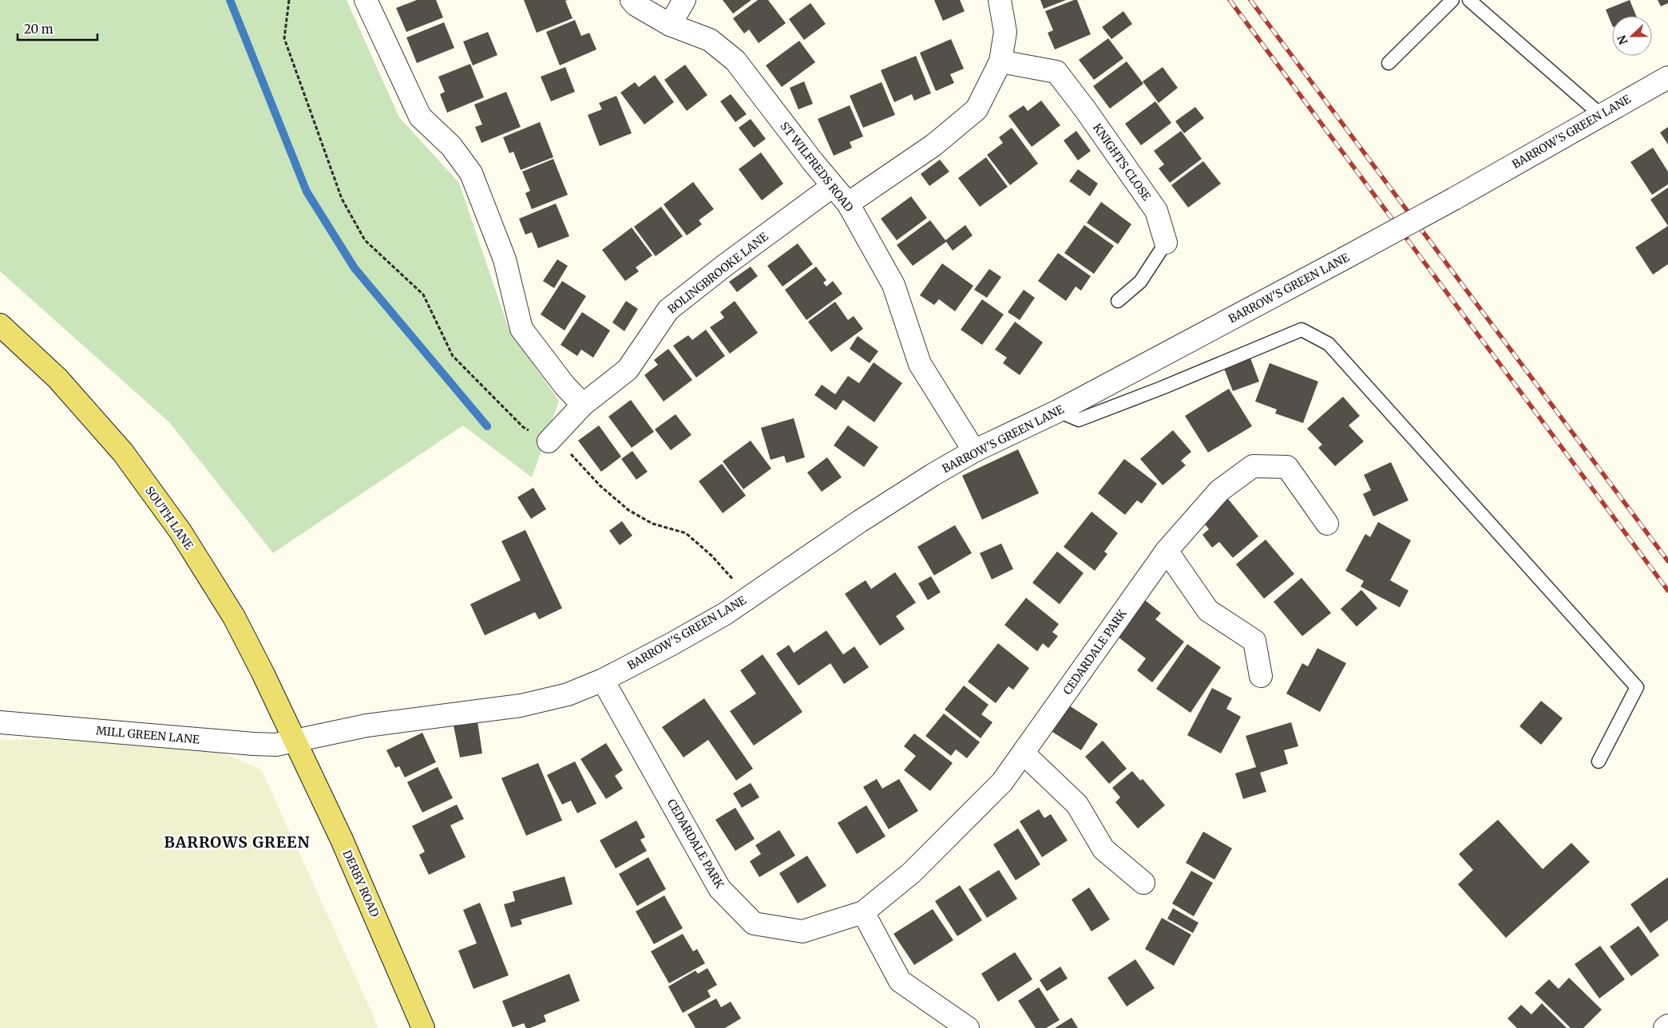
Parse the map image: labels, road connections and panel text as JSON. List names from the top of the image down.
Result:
{
  "streets": {
    "main road": ["SOUTH LANE", "DERBY ROAD"],
    "street": [
      "BARROW'S GREEN LANE",
      "KNIGHTS CLOSE",
      "ST WILFREDS ROAD",
      "BOLINGBROOKE LANE",
      "CEDARDALE PARK",
      "MILL GREEN LANE"
    ]
  },
  "crossings": [
    ["BARROW'S GREEN LANE", "ST WILFREDS ROAD"],
    ["BARROW'S GREEN LANE", "SOUTH LANE"],
    ["BARROW'S GREEN LANE", "CEDARDALE PARK"],
    ["BARROW'S GREEN LANE", "MILL GREEN LANE"],
    ["BARROW'S GREEN LANE", "DERBY ROAD"],
    ["ST WILFREDS ROAD", "BOLINGBROOKE LANE"],
    ["SOUTH LANE", "MILL GREEN LANE"],
    ["SOUTH LANE", "DERBY ROAD"],
    ["MILL GREEN LANE", "DERBY ROAD"]
  ],
  "districts": ["BARROWS GREEN"],
  "scale_bar": "20 m",
  "north": "left"
}
